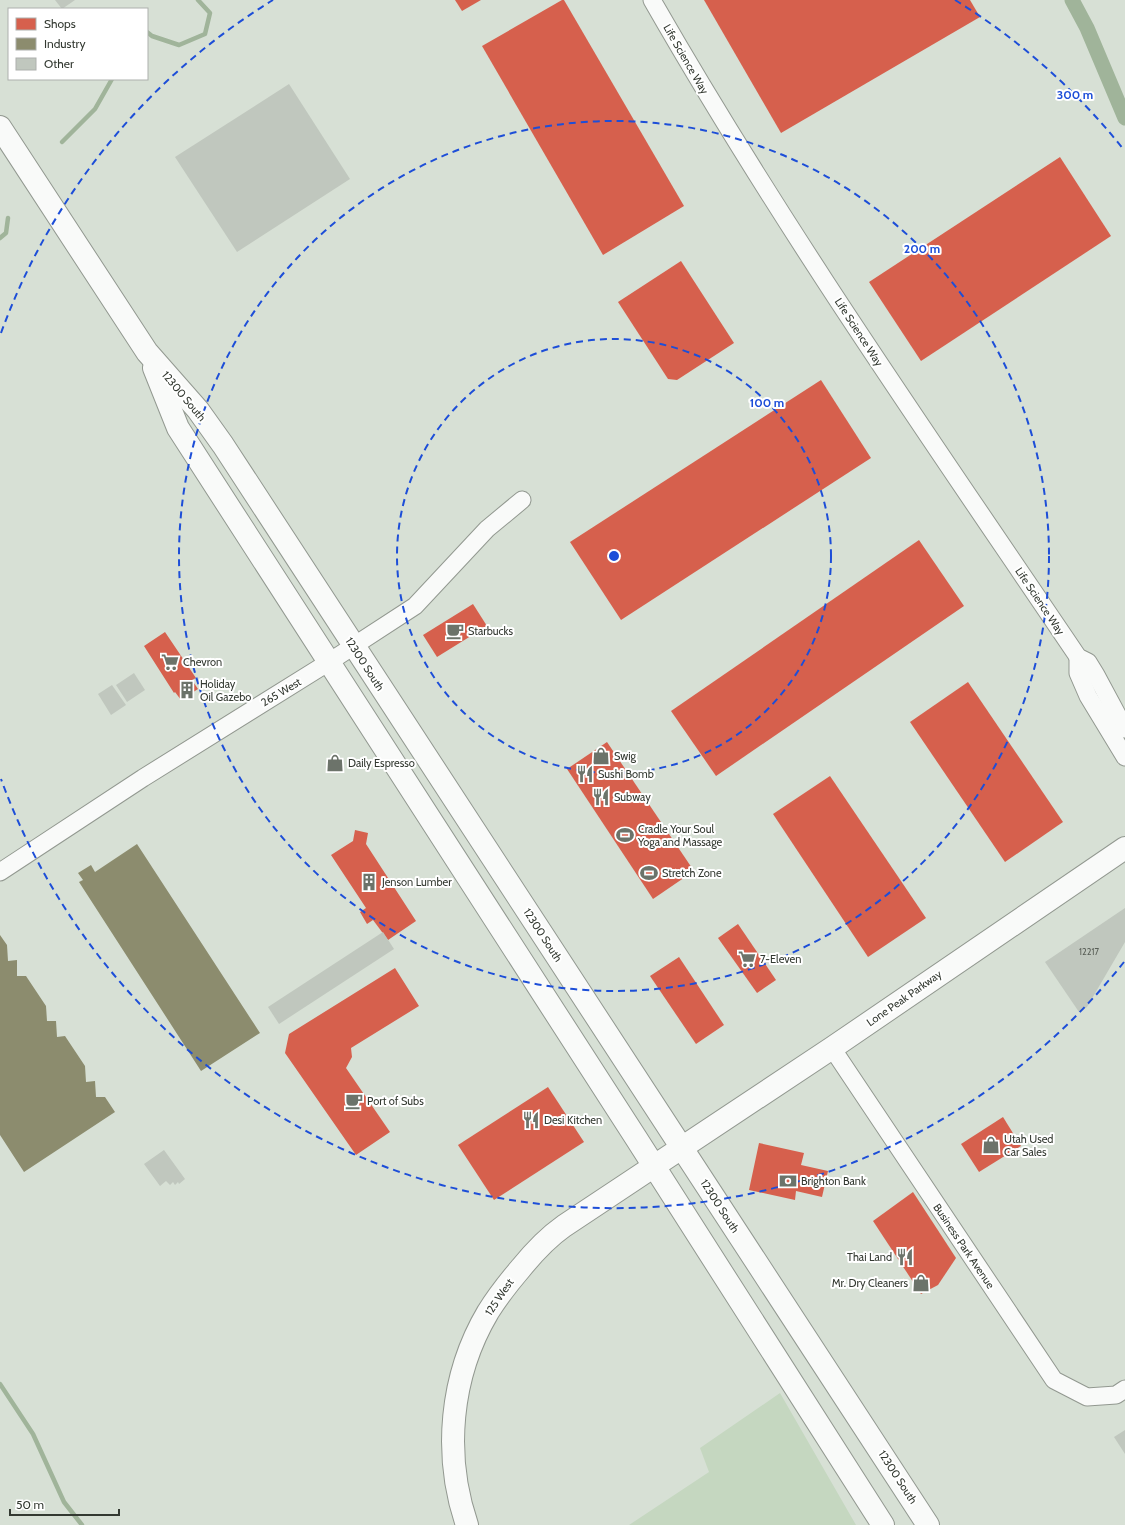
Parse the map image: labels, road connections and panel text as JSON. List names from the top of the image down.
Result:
{
  "streets": {
    "main road": ["12300 South", "Lone Peak Parkway", "125 West"],
    "street": ["Life Science Way", "265 West", "Business Park Avenue"]
  },
  "crossings": [
    ["12300 South", "265 West"],
    ["12300 South", "Lone Peak Parkway"],
    ["12300 South", "125 West"],
    ["Lone Peak Parkway", "Business Park Avenue"],
    ["Lone Peak Parkway", "125 West"]
  ],
  "places": {
    "cafe": ["Starbucks", "Port of Subs"],
    "supermarket": ["Chevron", "7-Eleven"],
    "building": ["Holiday Oil Gazebo", "Jenson Lumber"],
    "shop": [
      "Swig",
      "Daily Espresso",
      "Utah Used Car Sales",
      "Mr. Dry Cleaners"
    ],
    "restaurant": [
      "Sushi Bomb",
      "Subway",
      "Desi Kitchen",
      "Thai Land"
    ],
    "sports": ["Cradle Your Soul Yoga and Massage", "Stretch Zone"],
    "bank": ["Brighton Bank"]
  },
  "house_numbers": ["12217"],
  "legend": ["Shops", "Industry", "Other"],
  "scale_bar": "50 m",
  "rings": ["300 m", "200 m", "100 m"]
}
